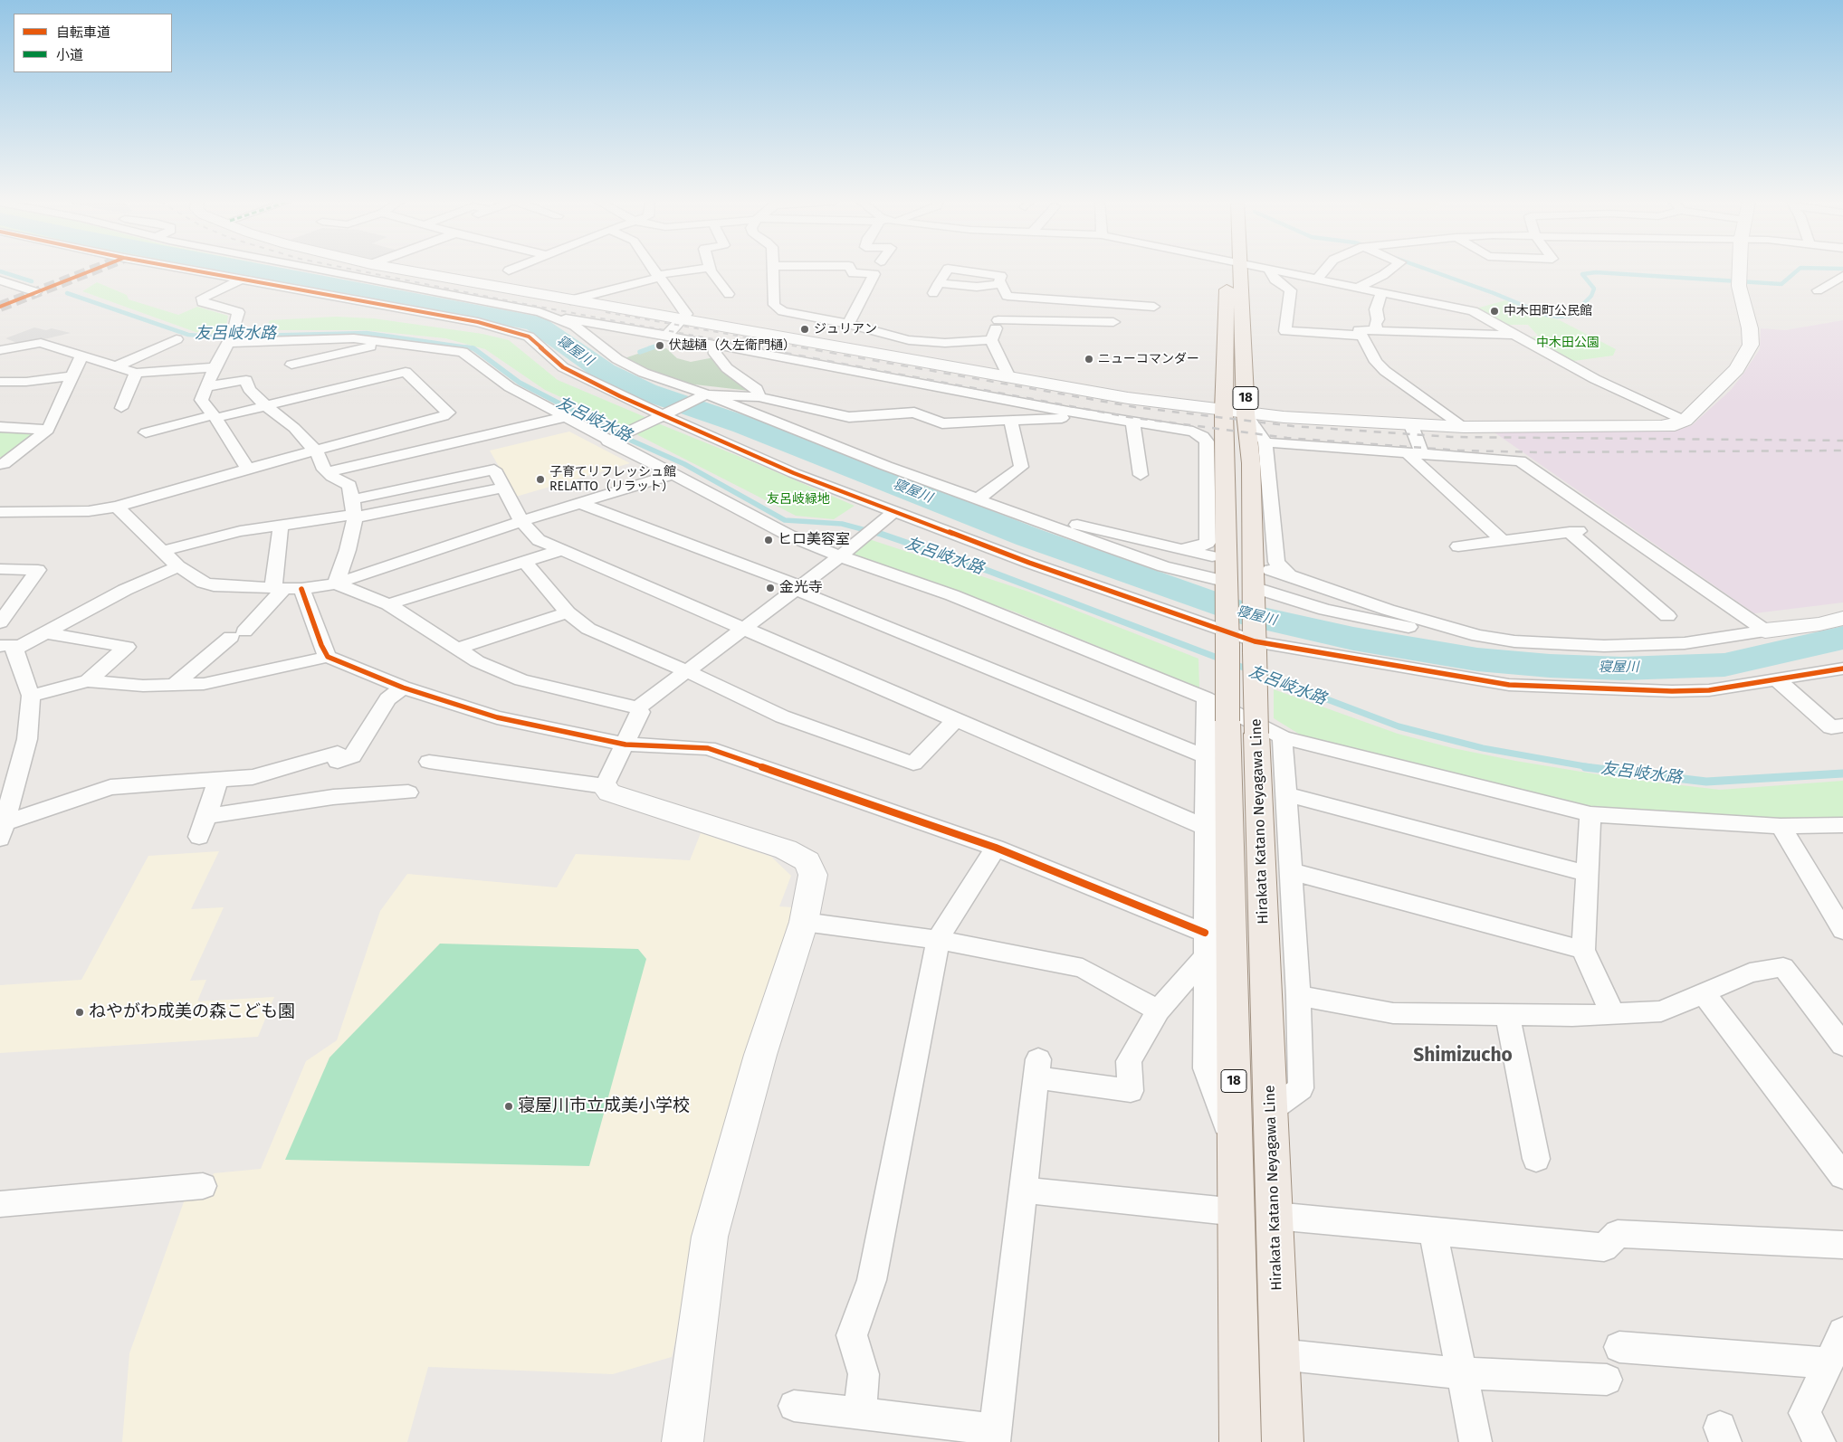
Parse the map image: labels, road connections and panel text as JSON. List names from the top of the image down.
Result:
{
  "streets": {
    "main road": ["18", "Hirakata Katano Neyagawa Line"]
  },
  "districts": ["Shimizucho"],
  "water": ["友呂岐水路", "寝屋川"],
  "parks": ["中木田公園", "友呂岐緑地"],
  "places": [
    "中木田町公民館",
    "ジュリアン",
    "伏越樋（久左衛門樋）",
    "ニューコマンダー",
    "子育てリフレッシュ館 RELATTO（リラット）",
    "ヒロ美容室",
    "金光寺",
    "ねやがわ成美の森こども園",
    "寝屋川市立成美小学校"
  ],
  "legend": ["自転車道", "小道"]
}
